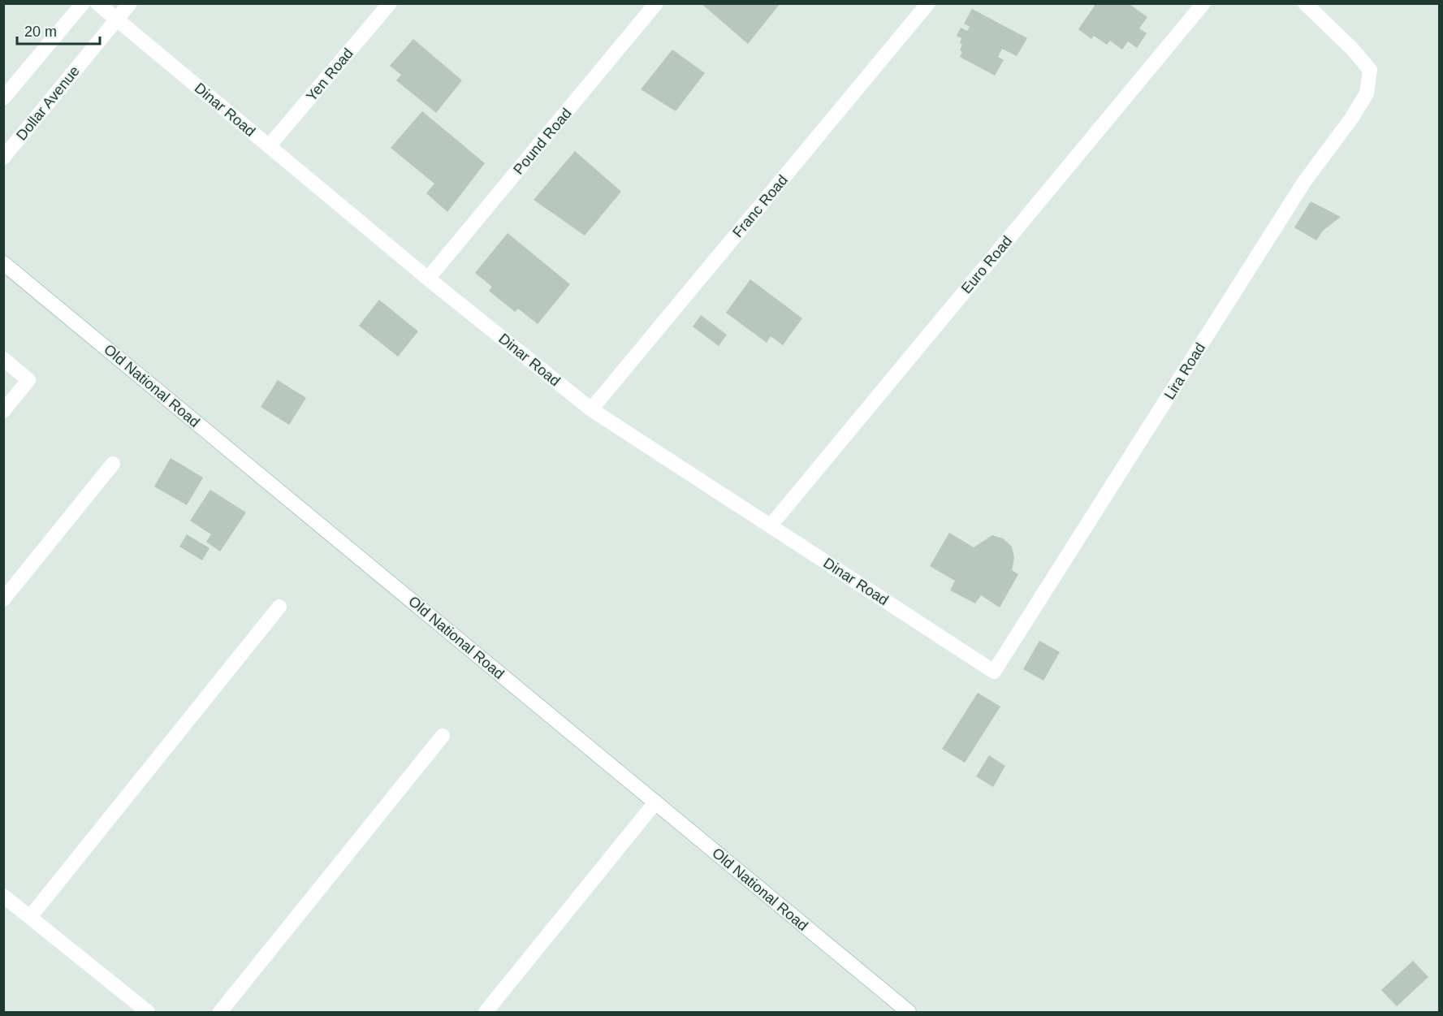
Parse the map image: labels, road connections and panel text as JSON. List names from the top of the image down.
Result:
{
  "streets": {
    "street": [
      "Yen Road",
      "Dollar Avenue",
      "Dinar Road",
      "Pound Road",
      "Franc Road",
      "Euro Road",
      "Lira Road",
      "Old National Road"
    ]
  },
  "crossings": [
    ["Yen Road", "Dinar Road"],
    ["Dollar Avenue", "Dinar Road"],
    ["Dinar Road", "Pound Road"],
    ["Dinar Road", "Franc Road"],
    ["Dinar Road", "Euro Road"],
    ["Dinar Road", "Lira Road"]
  ],
  "scale_bar": "20 m"
}
